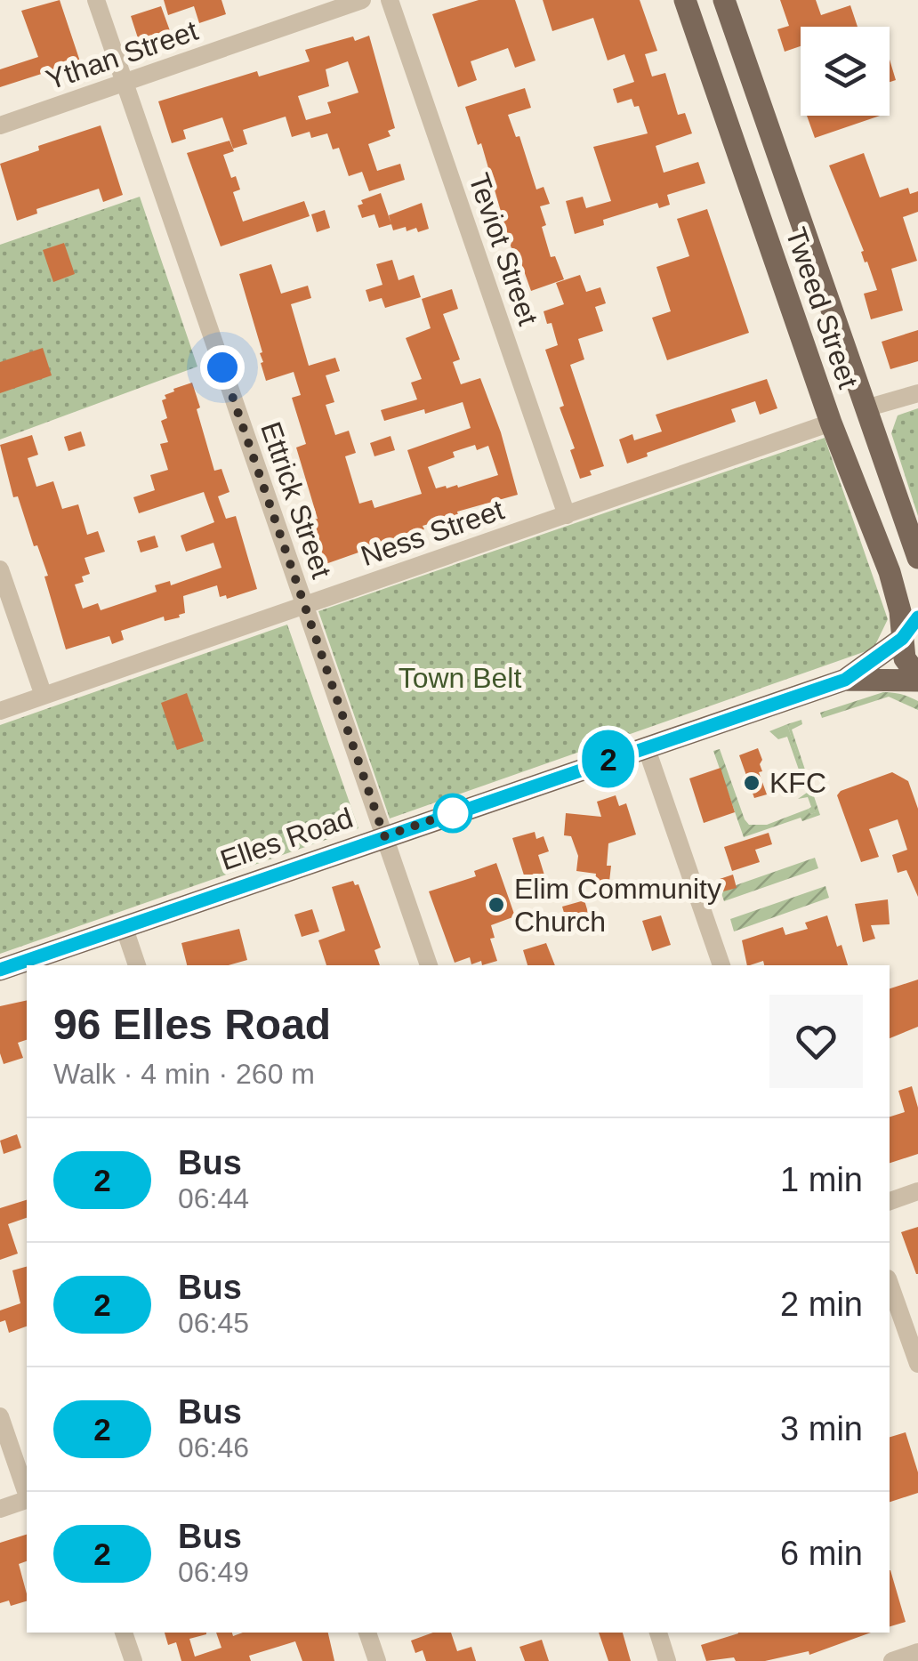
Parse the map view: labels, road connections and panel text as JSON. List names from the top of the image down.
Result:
{
  "streets": {
    "main road": ["Tweed Street", "Elles Road"],
    "street": [
      "Ythan Street",
      "Teviot Street",
      "Ettrick Street",
      "Ness Street"
    ]
  },
  "crossings": [
    ["Ythan Street", "Ettrick Street"],
    ["Teviot Street", "Ness Street"],
    ["Tweed Street", "Ness Street"],
    ["Tweed Street", "Elles Road"],
    ["Ettrick Street", "Ness Street"],
    ["Ettrick Street", "Elles Road"]
  ],
  "parks": ["Town Belt"],
  "places": ["KFC", "Elim Community Church"],
  "lines": ["bus line 2"],
  "page": {
    "on_map": "2",
    "heading": ["96 Elles Road", "Walk · 4 min · 260 m"],
    "list": [
      {
        "mark": "2",
        "name": "Bus",
        "note": "06:44",
        "value": "1 min"
      },
      {
        "mark": "2",
        "name": "Bus",
        "note": "06:45",
        "value": "2 min"
      },
      {
        "mark": "2",
        "name": "Bus",
        "note": "06:46",
        "value": "3 min"
      },
      {
        "mark": "2",
        "name": "Bus",
        "note": "06:49",
        "value": "6 min"
      }
    ]
  }
}
